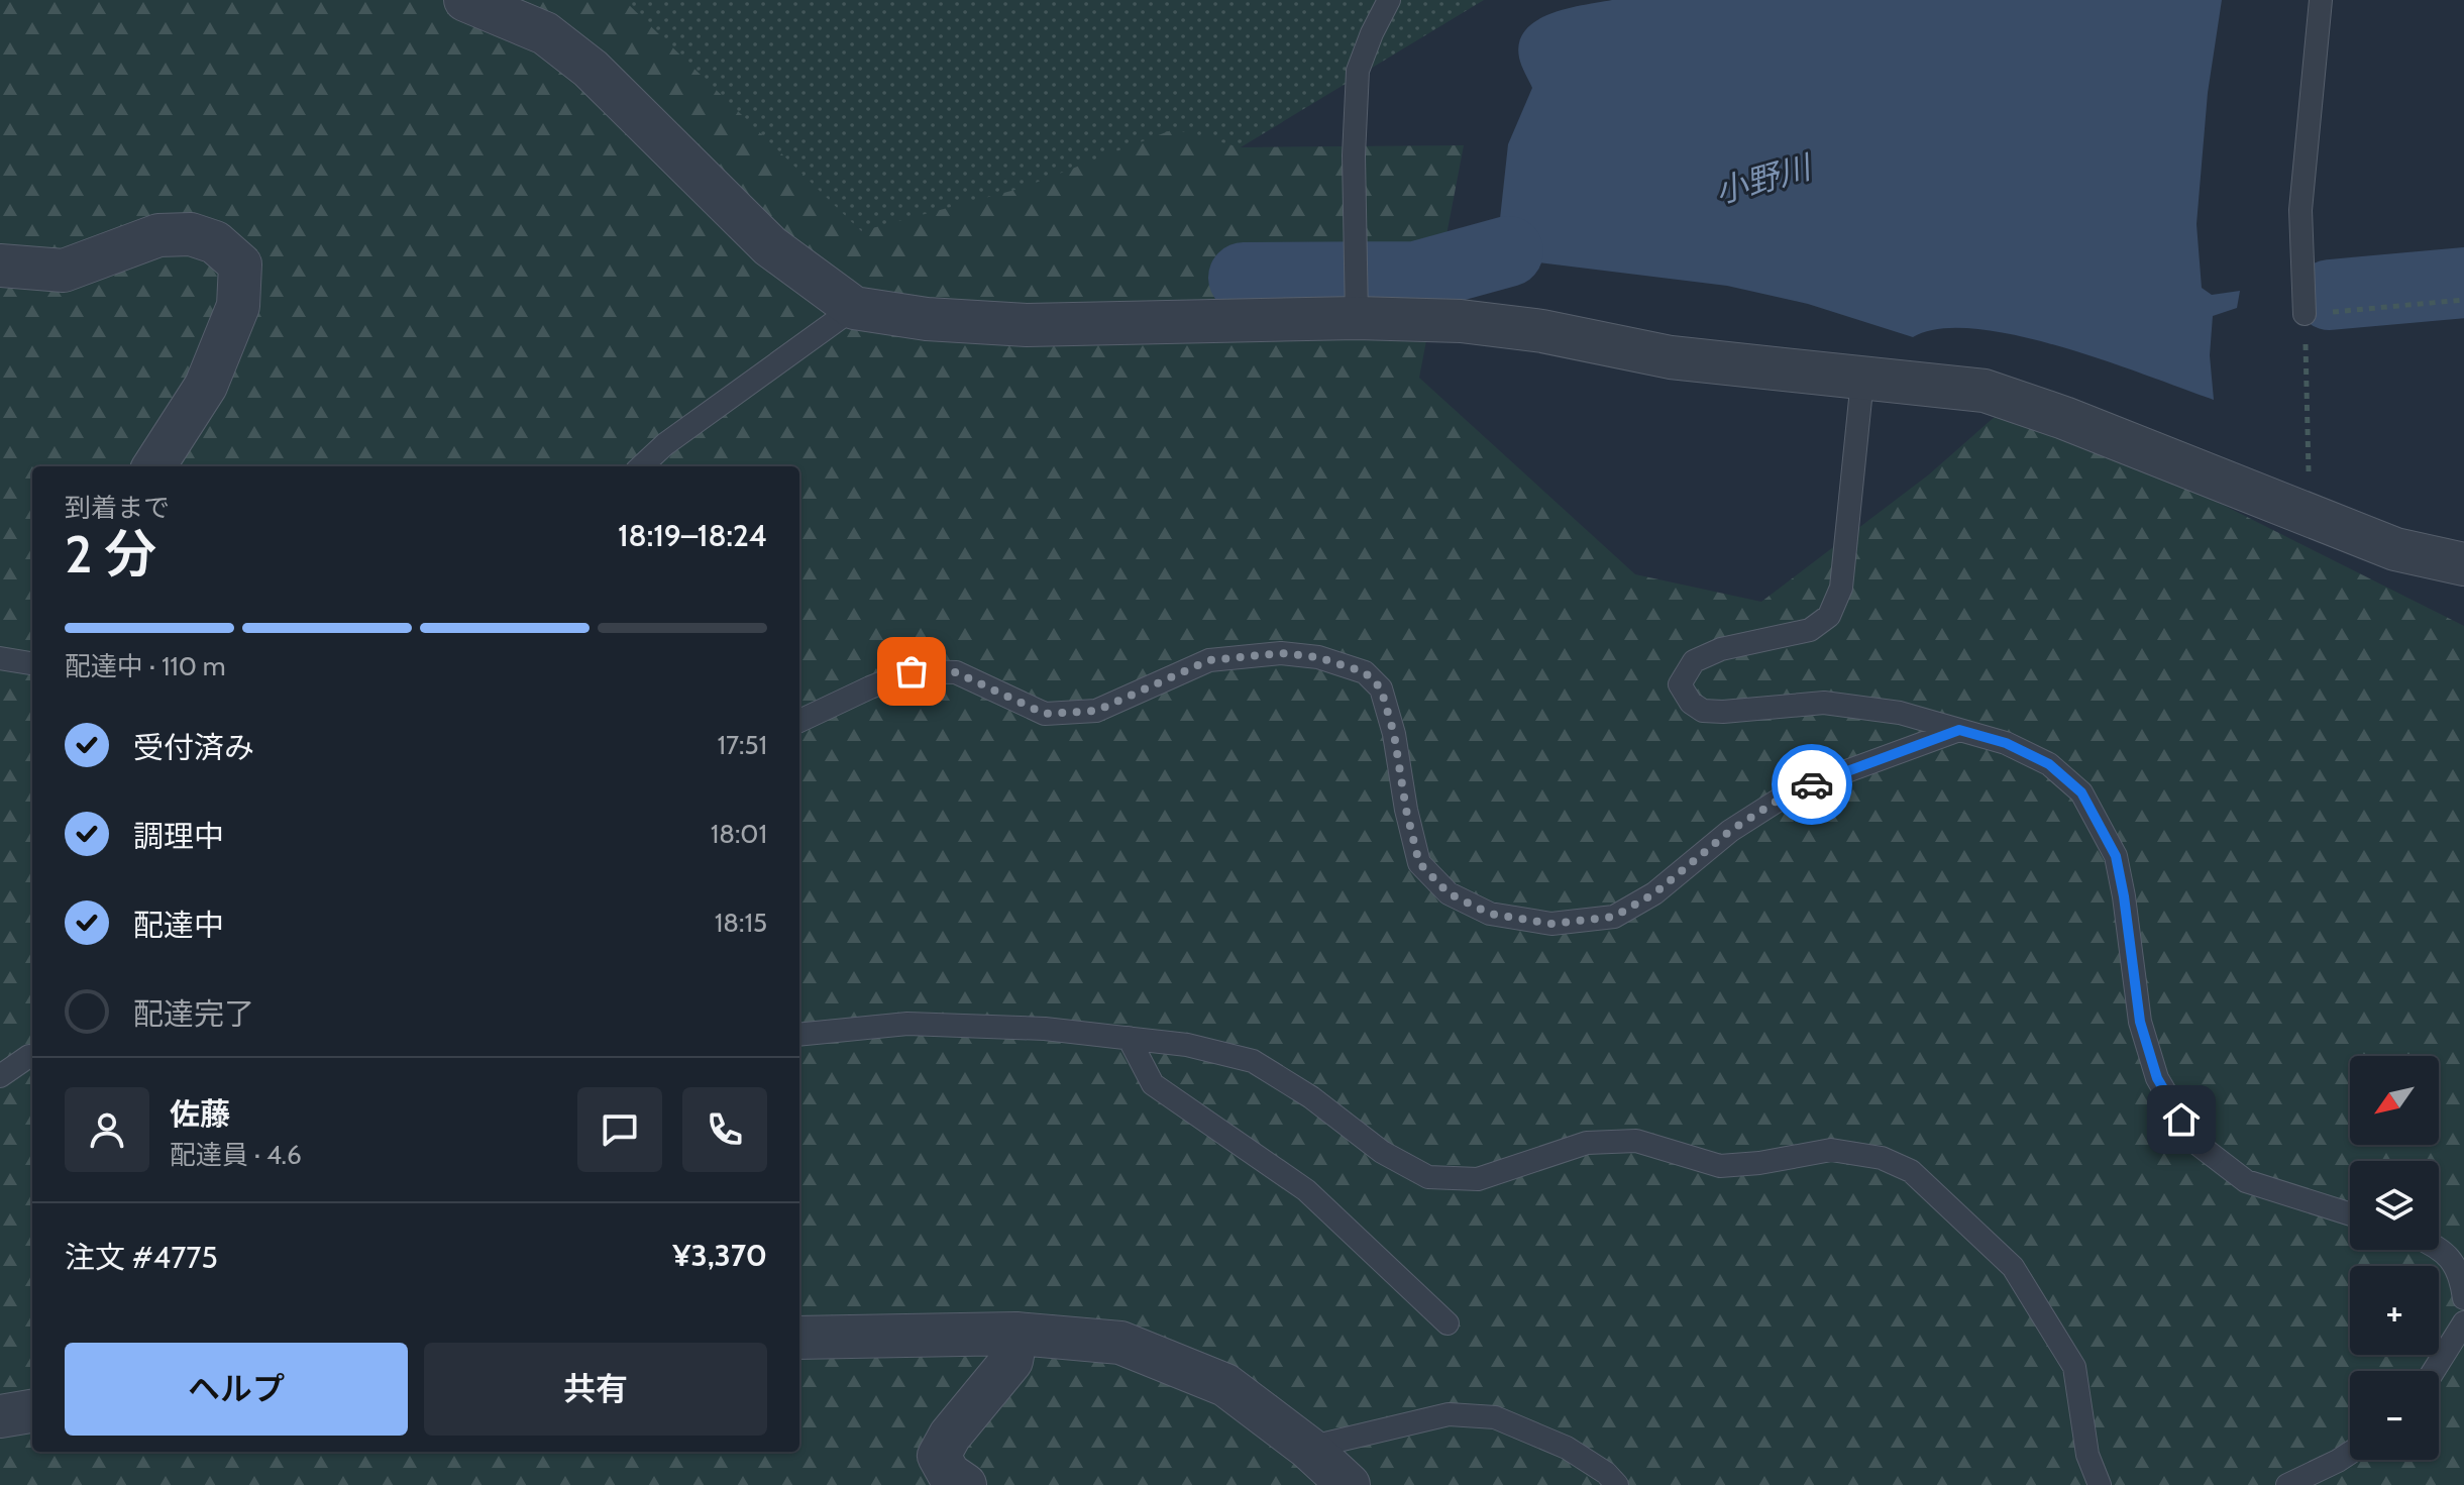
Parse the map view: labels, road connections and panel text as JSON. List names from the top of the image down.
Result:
{
  "water": ["小野川"],
  "north": "bottom left",
  "page": {
    "heading": ["2 分", "到着まで", "18:19–18:24"],
    "panel": [
      "佐藤",
      "配達員 · 4.6",
      "注文 #4775",
      "¥3,370"
    ],
    "bar": "配達中 · 110 m",
    "list": [
      ["受付済み", "17:51"],
      ["調理中", "18:01"],
      ["配達中", "18:15"],
      "配達完了"
    ],
    "map_buttons": ["+", "−"],
    "buttons": ["ヘルプ", "共有"]
  }
}
